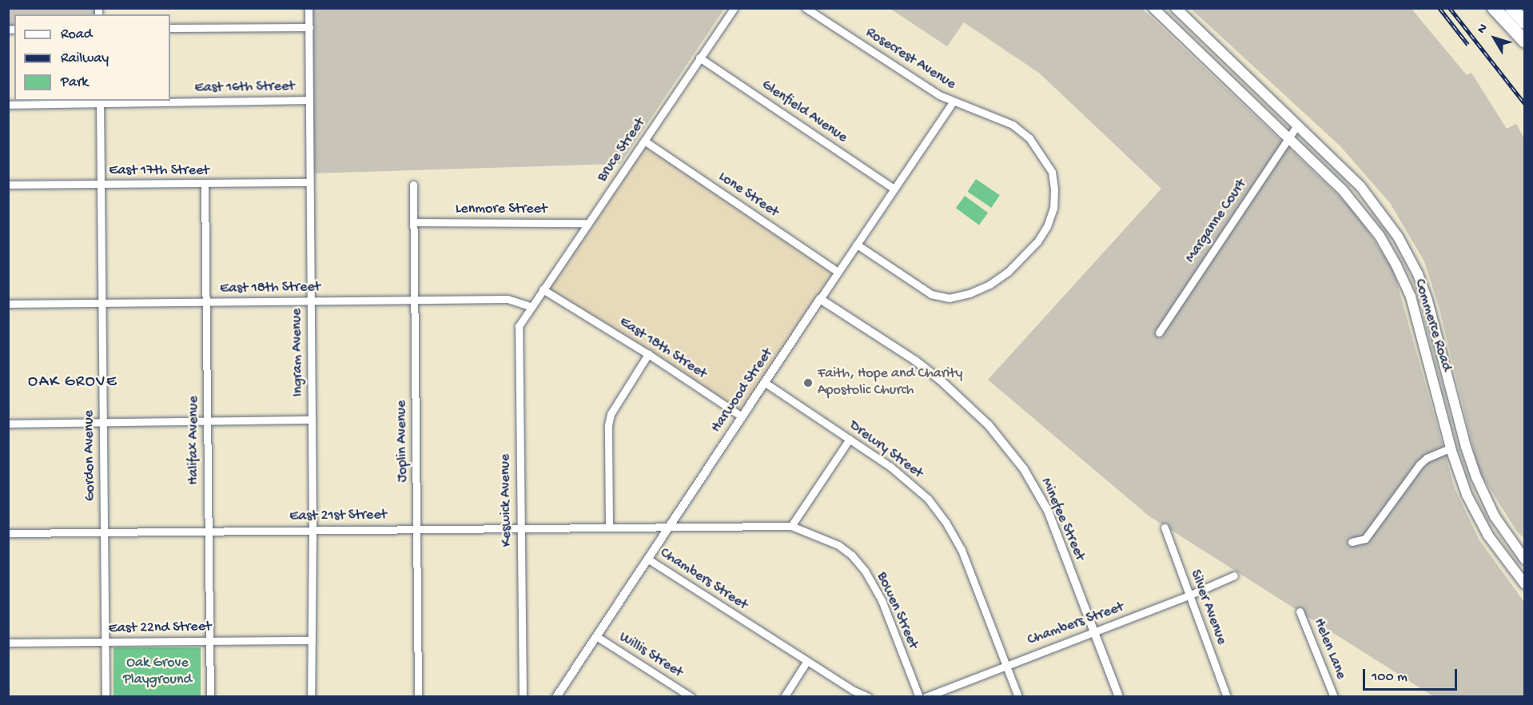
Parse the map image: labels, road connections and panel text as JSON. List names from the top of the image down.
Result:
{
  "streets": {
    "main road": ["Commerce Road"],
    "street": [
      "Rosecrest Avenue",
      "East 16th Street",
      "Glenfield Avenue",
      "Bruce Street",
      "East 17th Street",
      "Lone Street",
      "Lenmore Street",
      "Marganne Court",
      "East 18th Street",
      "Ingram Avenue",
      "Harwood Street",
      "Halifax Avenue",
      "Joplin Avenue",
      "Drewry Street",
      "Gordon Avenue",
      "Keswick Avenue",
      "East 21st Street",
      "Minefee Street",
      "Chambers Street",
      "Silver Avenue",
      "Bowen Street",
      "East 22nd Street",
      "Helen Lane",
      "Willis Street"
    ]
  },
  "crossings": [
    ["Rosecrest Avenue", "Harwood Street"],
    ["East 16th Street", "Ingram Avenue"],
    ["East 16th Street", "Gordon Avenue"],
    ["Glenfield Avenue", "Bruce Street"],
    ["Glenfield Avenue", "Harwood Street"],
    ["Bruce Street", "Lone Street"],
    ["Bruce Street", "Lenmore Street"],
    ["Bruce Street", "East 18th Street"],
    ["Bruce Street", "Keswick Avenue"],
    ["East 17th Street", "Ingram Avenue"],
    ["East 17th Street", "Halifax Avenue"],
    ["East 17th Street", "Gordon Avenue"],
    ["Lone Street", "Harwood Street"],
    ["Lenmore Street", "Joplin Avenue"],
    ["Marganne Court", "Commerce Road"],
    ["East 18th Street", "Ingram Avenue"],
    ["East 18th Street", "Harwood Street"],
    ["East 18th Street", "Halifax Avenue"],
    ["East 18th Street", "Joplin Avenue"],
    ["East 18th Street", "Gordon Avenue"],
    ["East 18th Street", "Keswick Avenue"],
    ["Ingram Avenue", "East 21st Street"],
    ["Ingram Avenue", "East 22nd Street"],
    ["Harwood Street", "Drewry Street"],
    ["Harwood Street", "East 21st Street"],
    ["Harwood Street", "Minefee Street"],
    ["Harwood Street", "Chambers Street"],
    ["Harwood Street", "Bowen Street"],
    ["Harwood Street", "Willis Street"],
    ["Halifax Avenue", "East 21st Street"],
    ["Halifax Avenue", "East 22nd Street"],
    ["Joplin Avenue", "East 21st Street"],
    ["Drewry Street", "Chambers Street"],
    ["Gordon Avenue", "East 21st Street"],
    ["Gordon Avenue", "East 22nd Street"],
    ["Keswick Avenue", "East 21st Street"],
    ["East 21st Street", "Bowen Street"],
    ["Minefee Street", "Chambers Street"],
    ["Chambers Street", "Silver Avenue"]
  ],
  "districts": ["OAK GROVE"],
  "parks": ["Oak Grove Playground"],
  "places": ["Faith, Hope and Charity Apostolic Church"],
  "legend": ["Road", "Railway", "Park"],
  "scale_bar": "100 m",
  "north": "top left"
}
